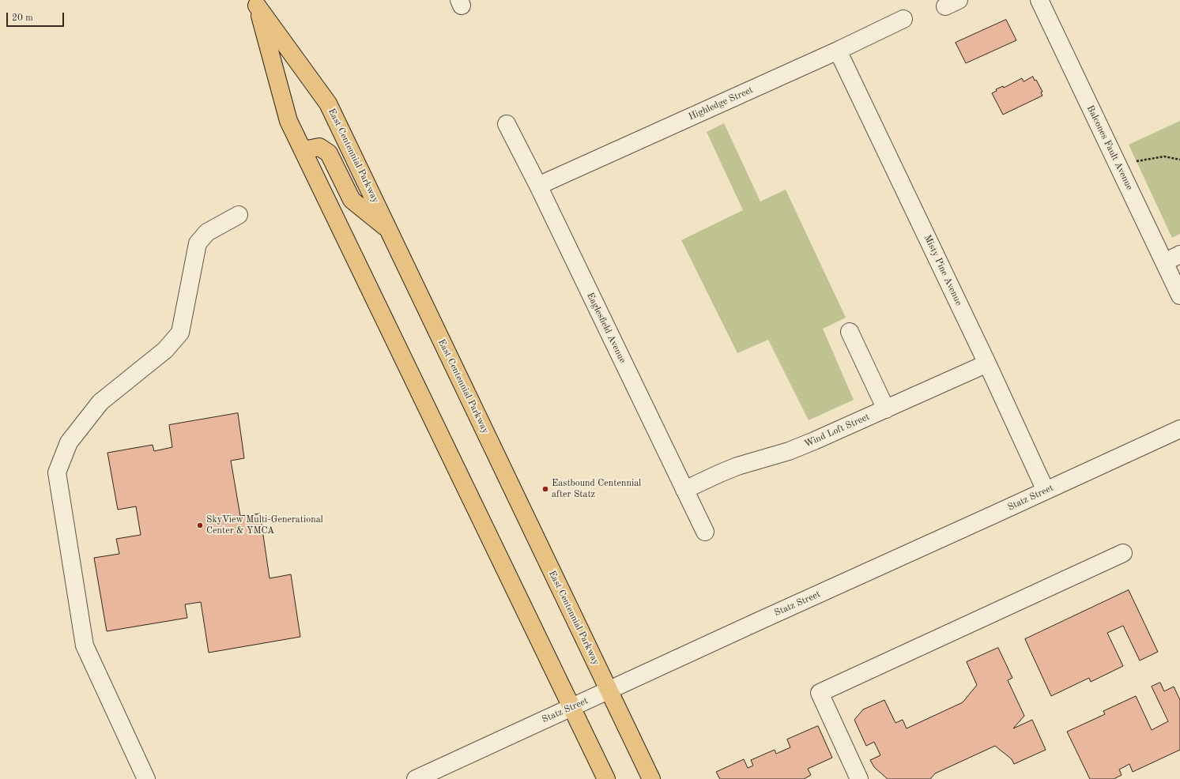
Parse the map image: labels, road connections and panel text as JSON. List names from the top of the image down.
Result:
{
  "streets": {
    "main road": ["East Centennial Parkway"],
    "street": [
      "Highledge Street",
      "Balcones Fault Avenue",
      "Misty Pine Avenue",
      "Eaglesfield Avenue",
      "Wind Loft Street",
      "Statz Street"
    ]
  },
  "crossings": [
    ["Highledge Street", "Misty Pine Avenue"],
    ["Highledge Street", "Eaglesfield Avenue"],
    ["East Centennial Parkway", "Statz Street"],
    ["Misty Pine Avenue", "Wind Loft Street"],
    ["Misty Pine Avenue", "Statz Street"],
    ["Eaglesfield Avenue", "Wind Loft Street"]
  ],
  "places": ["Eastbound Centennial after Statz", "SkyView Multi-Generational Center & YMCA"],
  "scale_bar": "20 m"
}
